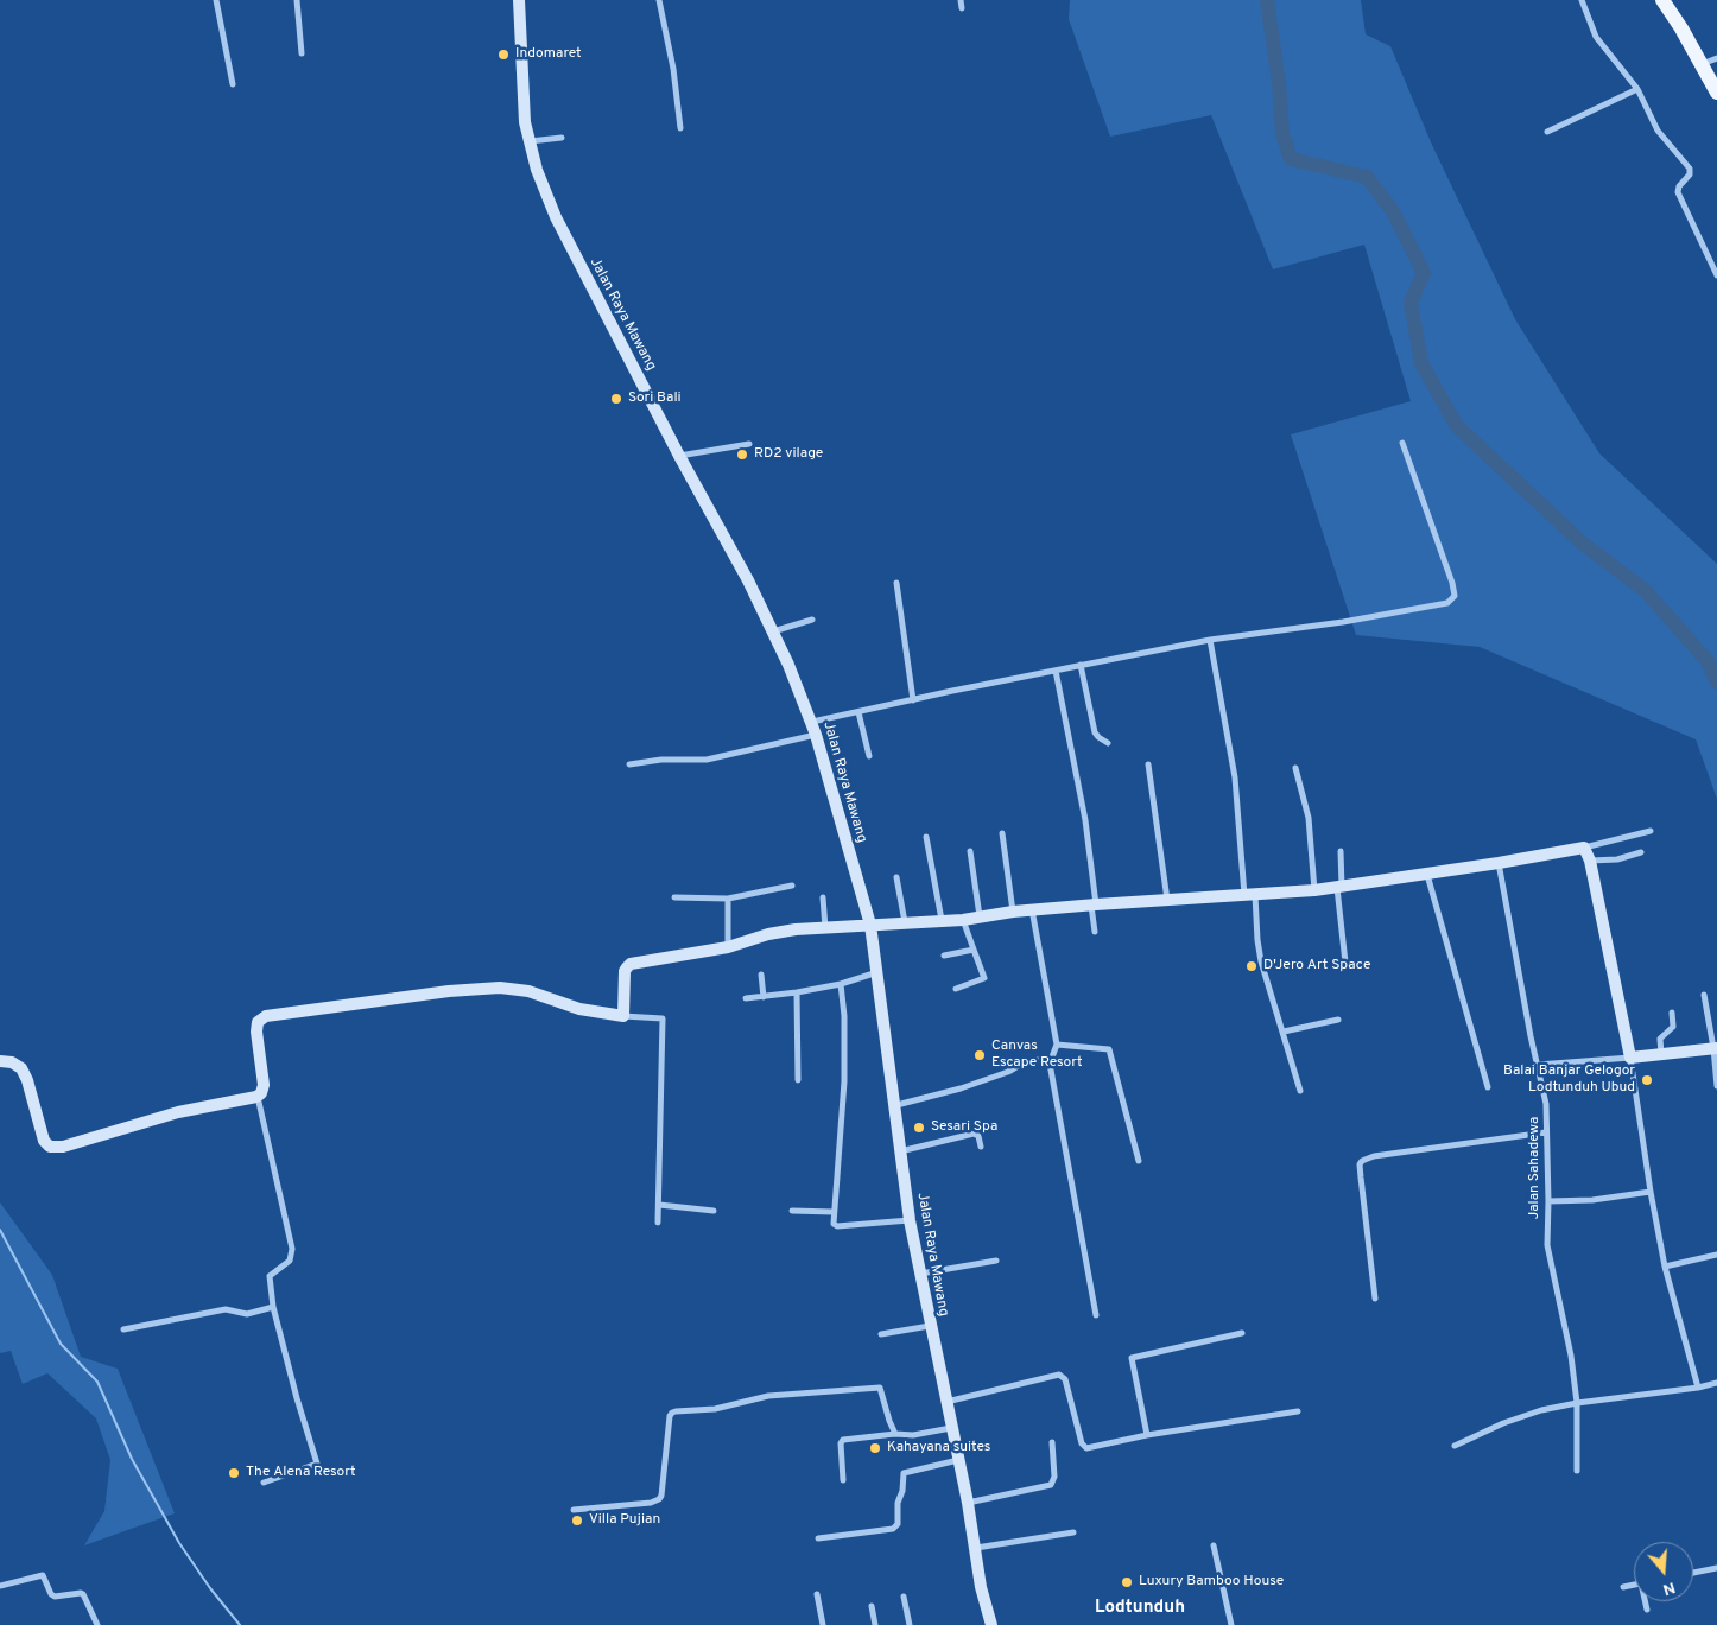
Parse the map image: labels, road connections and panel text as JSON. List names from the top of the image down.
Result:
{
  "streets": {
    "street": ["Jalan Raya Mawang", "Jalan Sahadewa"]
  },
  "districts": ["Lodtunduh"],
  "places": [
    "Indomaret",
    "Sori Bali",
    "RD2 vilage",
    "D'Jero Art Space",
    "Canvas Escape Resort",
    "Balai Banjar Gelogor Lodtunduh Ubud",
    "Sesari Spa",
    "Kahayana suites",
    "The Alena Resort",
    "Villa Pujian",
    "Luxury Bamboo House"
  ],
  "north": "bottom"
}
